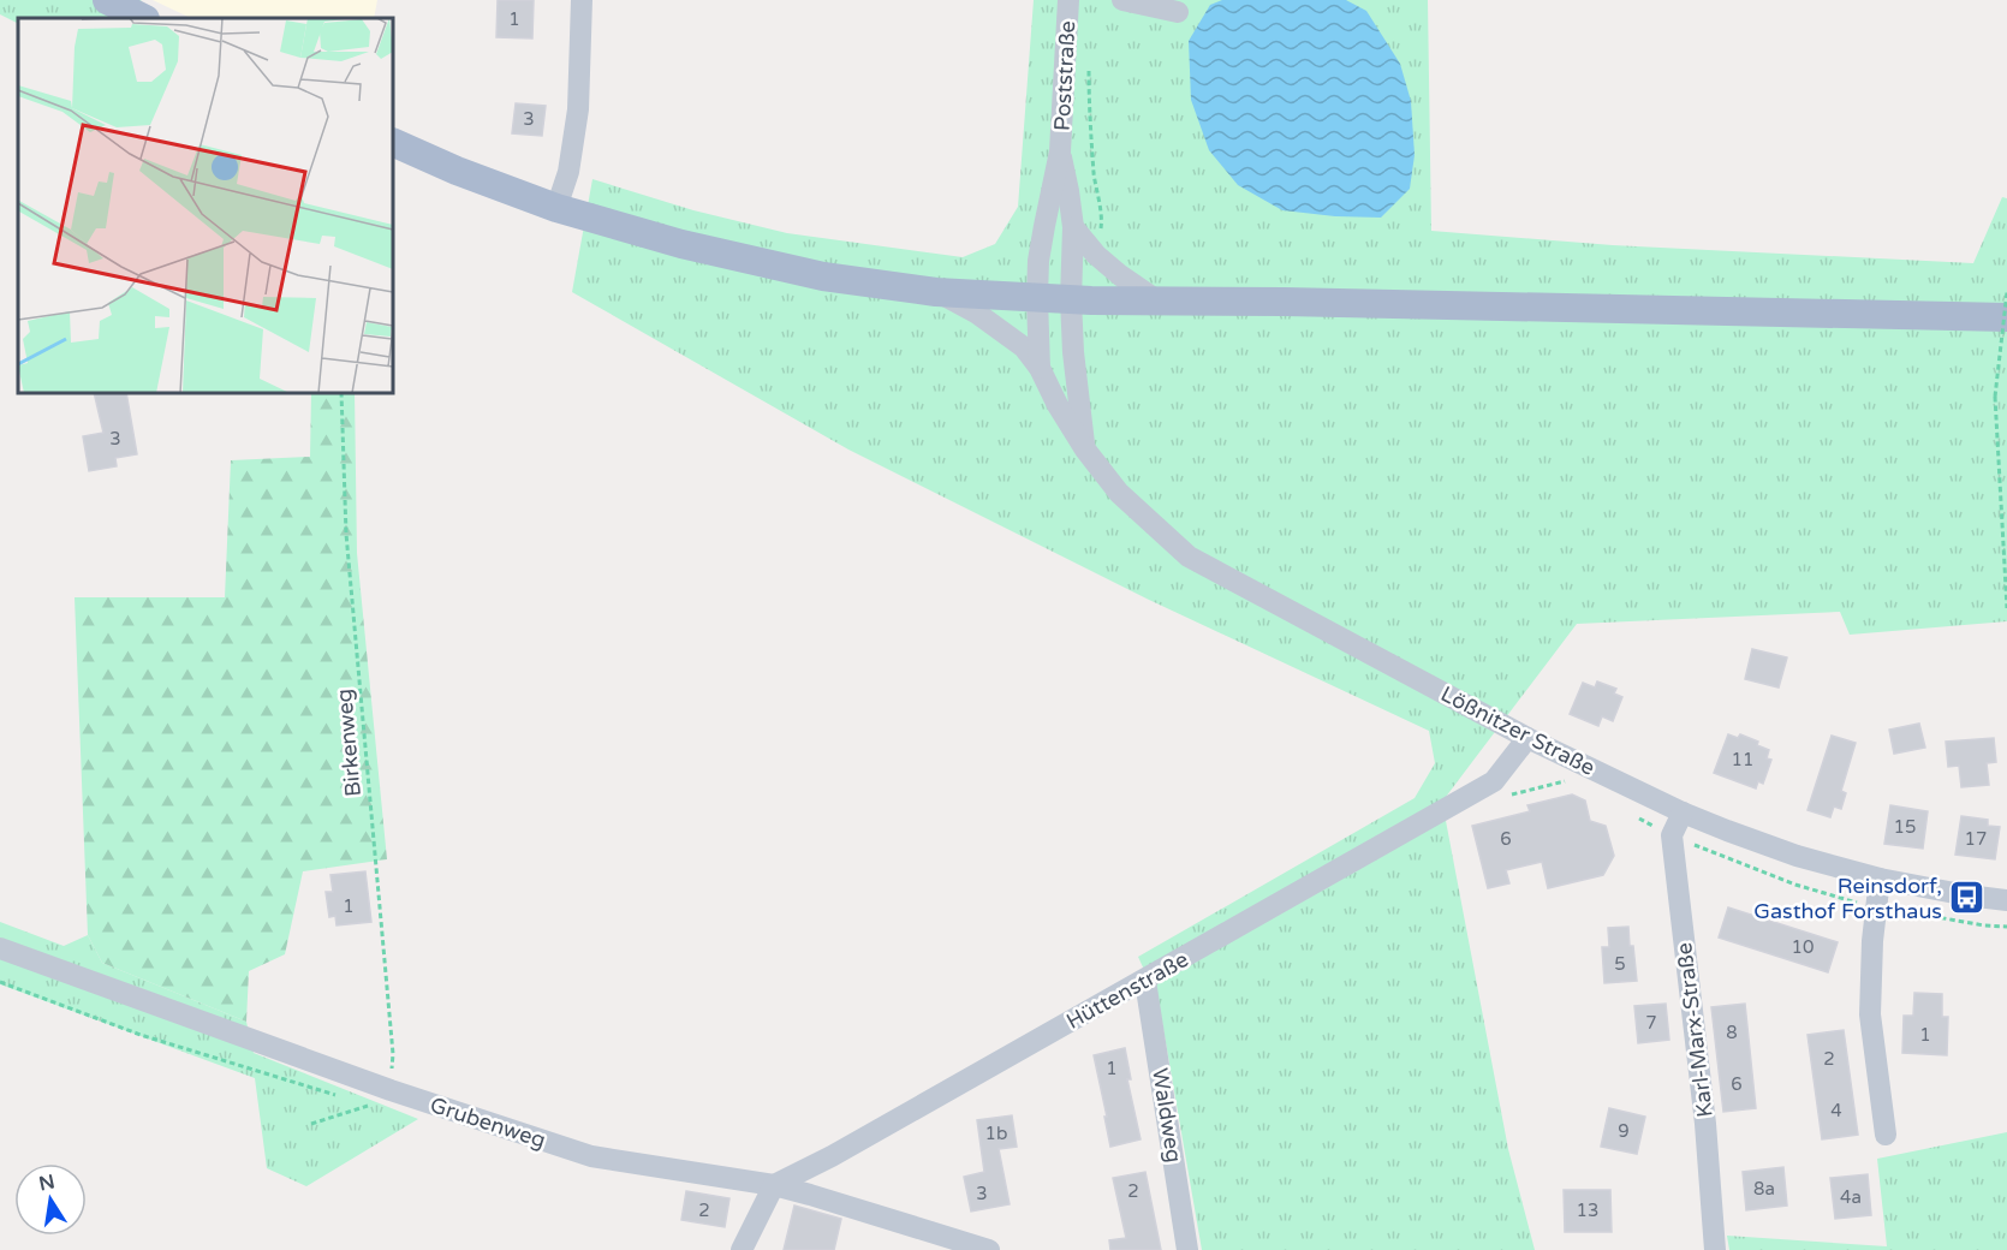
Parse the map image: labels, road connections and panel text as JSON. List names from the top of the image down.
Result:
{
  "streets": {
    "street": [
      "Poststraße",
      "Lößnitzer Straße",
      "Hüttenstraße",
      "Karl-Marx-Straße",
      "Waldweg",
      "Grubenweg"
    ],
    "path": ["Birkenweg"]
  },
  "crossings": [
    ["Poststraße", "Lößnitzer Straße"],
    ["Lößnitzer Straße", "Hüttenstraße"],
    ["Lößnitzer Straße", "Karl-Marx-Straße"],
    ["Birkenweg", "Grubenweg"],
    ["Hüttenstraße", "Waldweg"],
    ["Hüttenstraße", "Grubenweg"]
  ],
  "places": {
    "bus stop": ["Reinsdorf, Gasthof Forsthaus"]
  },
  "house_numbers": [
    "1",
    "3",
    "3",
    "11",
    "15",
    "6",
    "17",
    "1",
    "10",
    "5",
    "7",
    "8",
    "1",
    "2",
    "1",
    "6",
    "4",
    "9",
    "1b",
    "8a",
    "2",
    "3",
    "4a",
    "2",
    "13"
  ],
  "north": "top"
}
